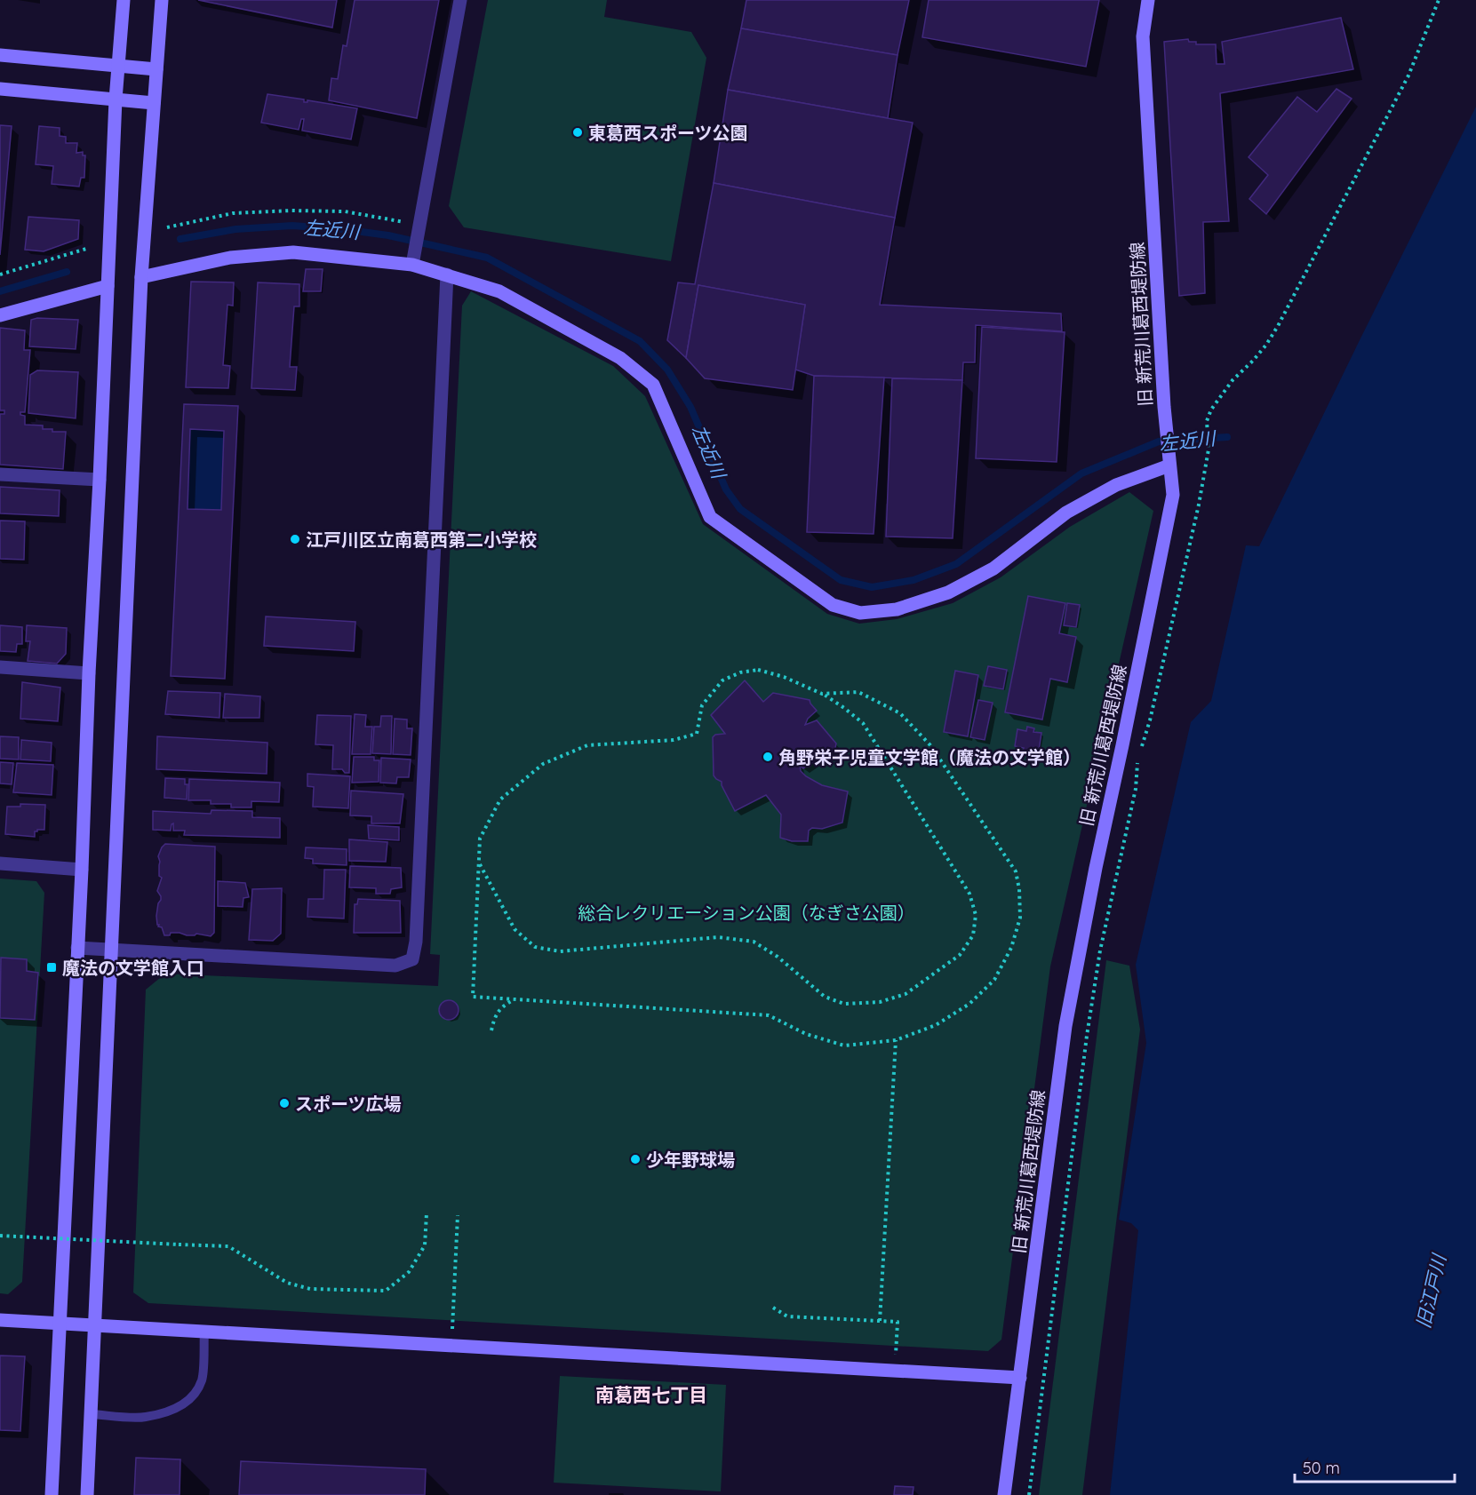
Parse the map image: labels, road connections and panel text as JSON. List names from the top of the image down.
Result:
{
  "streets": {
    "street": ["旧 新荒川葛西堤防線"]
  },
  "districts": ["南葛西七丁目"],
  "water": ["左近川", "旧江戸川"],
  "parks": ["総合レクリエーション公園（なぎさ公園）"],
  "places": {
    "other": [
      "東葛西スポーツ公園",
      "江戸川区立南葛西第二小学校",
      "角野栄子児童文学館（魔法の文学館）",
      "スポーツ広場",
      "少年野球場"
    ],
    "transit": ["魔法の文学館入口"]
  },
  "scale_bar": "50 m"
}
